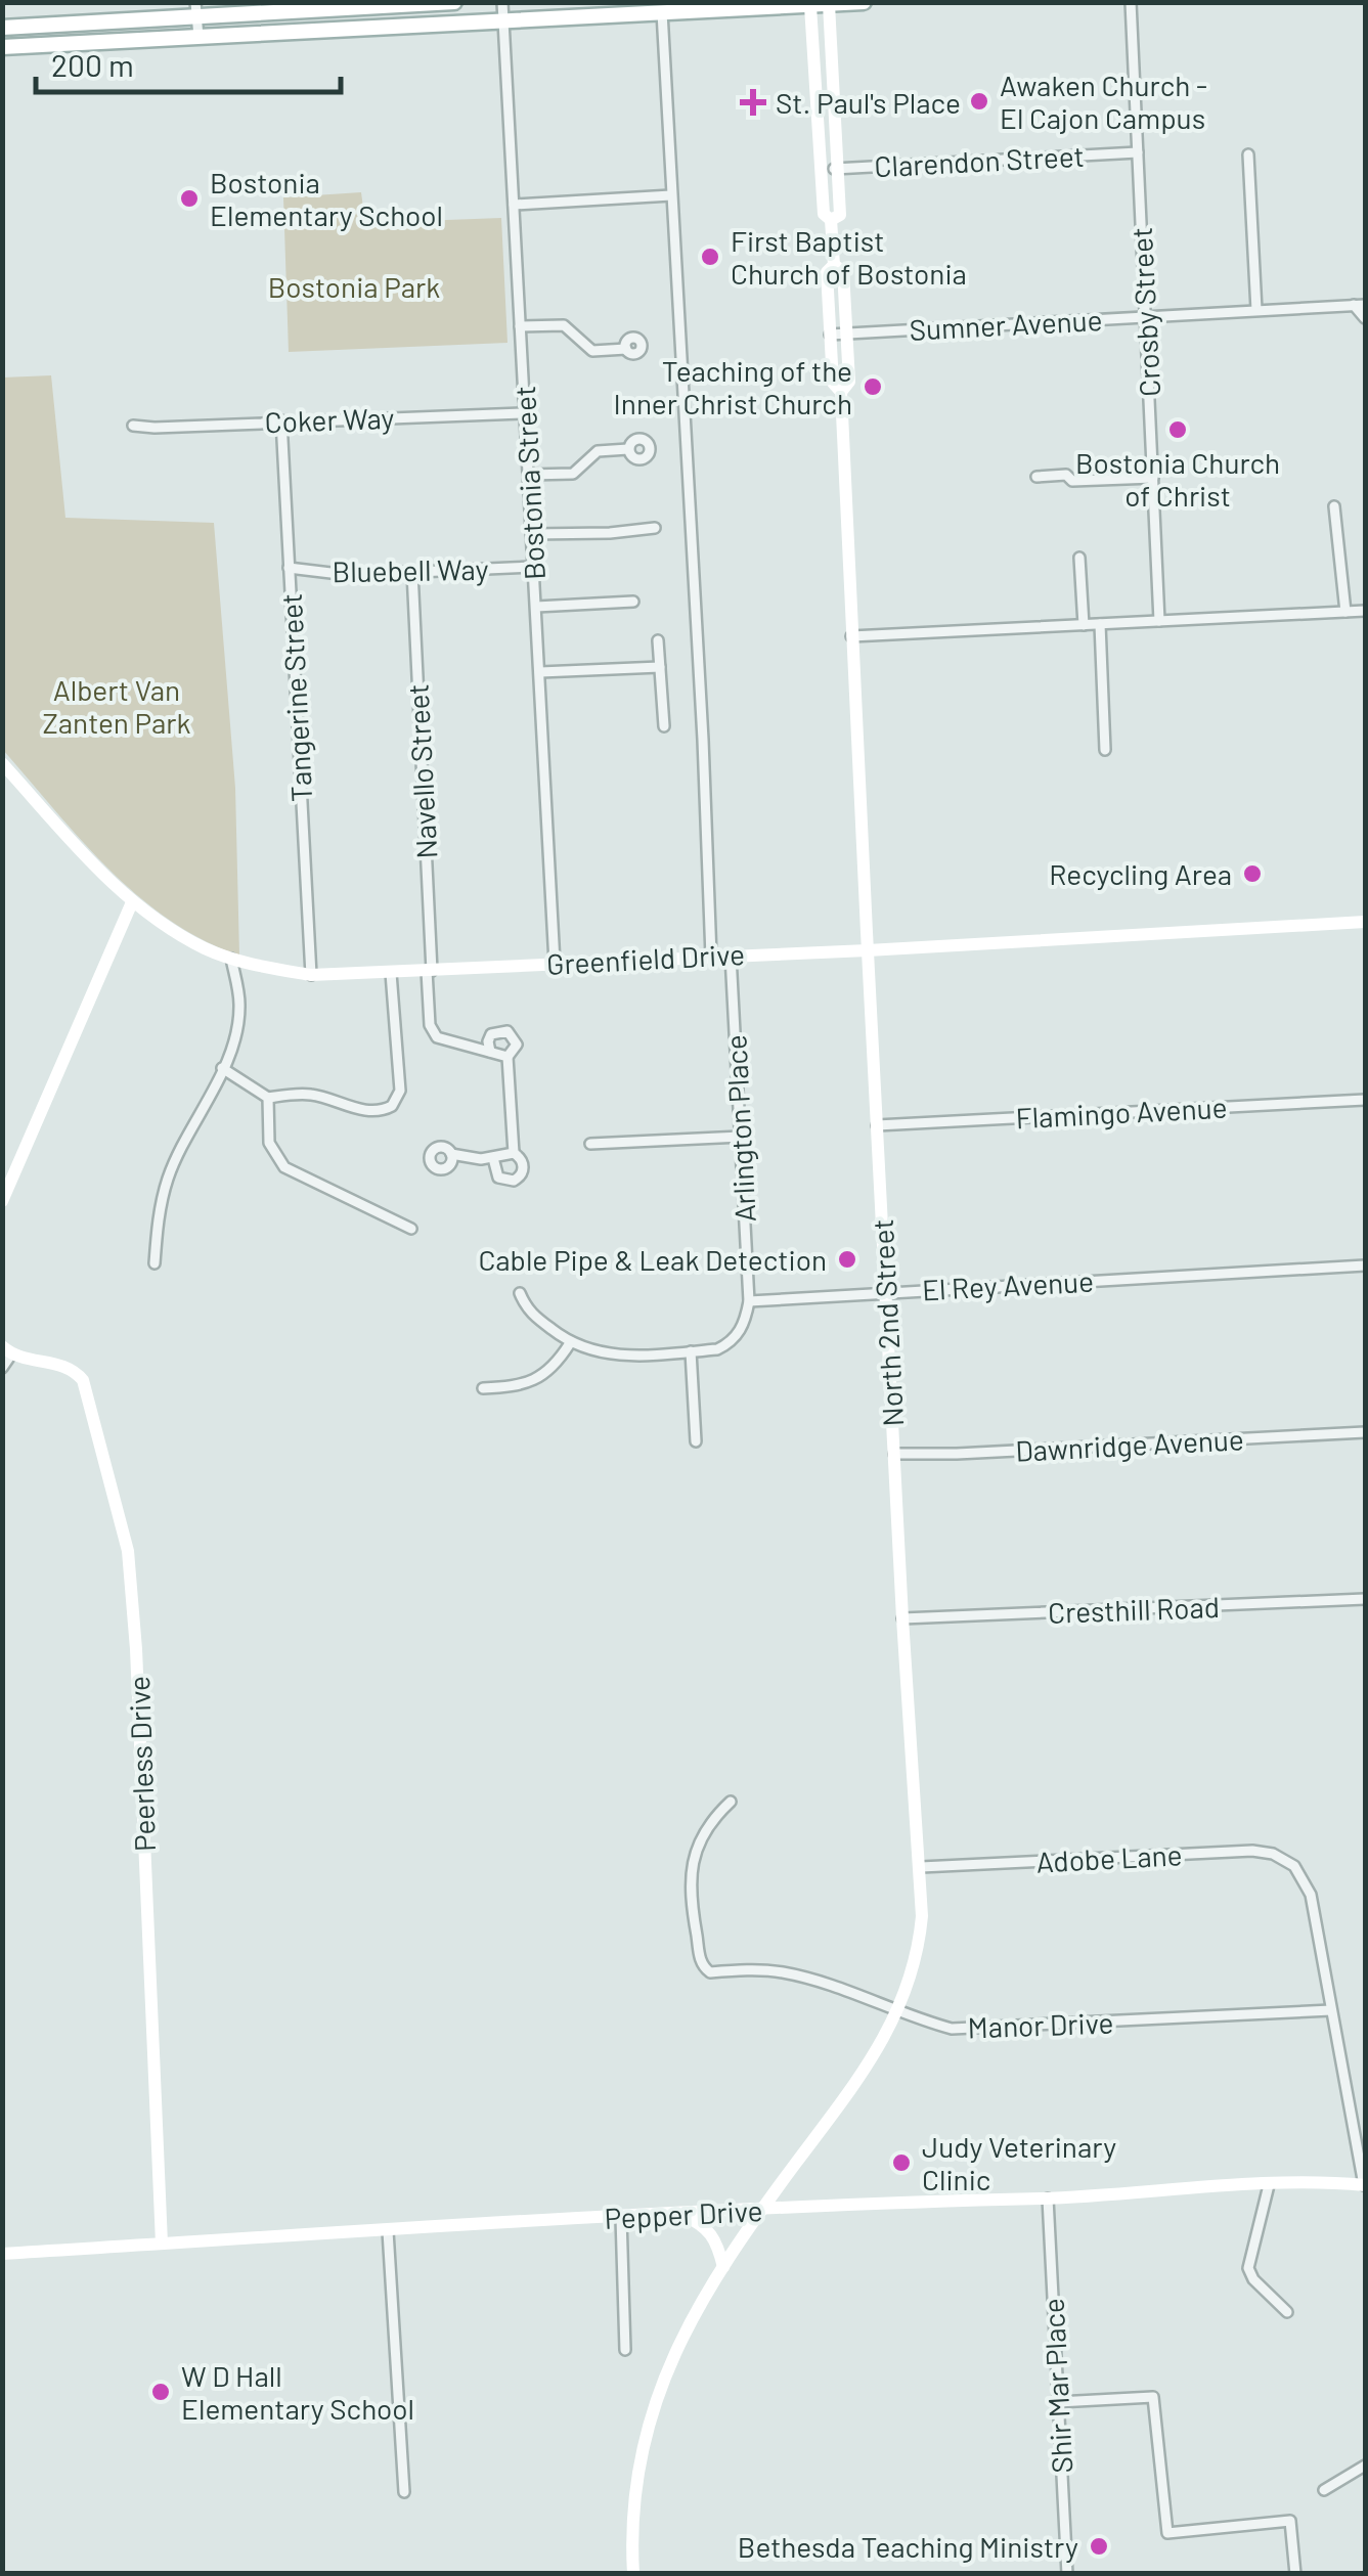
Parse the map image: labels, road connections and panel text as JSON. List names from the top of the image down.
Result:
{
  "streets": {
    "main road": [
      "Greenfield Drive",
      "North 2nd Street",
      "Peerless Drive",
      "Pepper Drive"
    ],
    "street": [
      "Clarendon Street",
      "Crosby Street",
      "Sumner Avenue",
      "Coker Way",
      "Bostonia Street",
      "Bluebell Way",
      "Tangerine Street",
      "Navello Street",
      "Flamingo Avenue",
      "Arlington Place",
      "El Rey Avenue",
      "Dawnridge Avenue",
      "Cresthill Road",
      "Adobe Lane",
      "Manor Drive",
      "Shir Mar Place"
    ]
  },
  "crossings": [
    ["Clarendon Street", "Crosby Street"],
    ["Clarendon Street", "North 2nd Street"],
    ["Crosby Street", "Sumner Avenue"],
    ["Sumner Avenue", "North 2nd Street"],
    ["Coker Way", "Bostonia Street"],
    ["Coker Way", "Tangerine Street"],
    ["Bostonia Street", "Bluebell Way"],
    ["Bostonia Street", "Greenfield Drive"],
    ["Bluebell Way", "Tangerine Street"],
    ["Bluebell Way", "Navello Street"],
    ["Tangerine Street", "Greenfield Drive"],
    ["Navello Street", "Greenfield Drive"],
    ["Greenfield Drive", "Arlington Place"],
    ["Greenfield Drive", "North 2nd Street"],
    ["Flamingo Avenue", "North 2nd Street"],
    ["Arlington Place", "El Rey Avenue"],
    ["El Rey Avenue", "North 2nd Street"],
    ["North 2nd Street", "Dawnridge Avenue"],
    ["North 2nd Street", "Cresthill Road"],
    ["North 2nd Street", "Adobe Lane"],
    ["North 2nd Street", "Manor Drive"],
    ["North 2nd Street", "Pepper Drive"],
    ["Peerless Drive", "Pepper Drive"],
    ["Adobe Lane", "Manor Drive"],
    ["Pepper Drive", "Shir Mar Place"]
  ],
  "parks": ["Bostonia Park", "Albert Van Zanten Park"],
  "places": {
    "other": [
      "Awaken Church - El Cajon Campus",
      "Bostonia Elementary School",
      "First Baptist Church of Bostonia",
      "Teaching of the Inner Christ Church",
      "Bostonia Church of Christ",
      "Recycling Area",
      "Cable Pipe & Leak Detection",
      "Judy Veterinary Clinic",
      "W D Hall Elementary School",
      "Bethesda Teaching Ministry"
    ],
    "health": ["St. Paul's Place"]
  },
  "scale_bar": "200 m"
}
